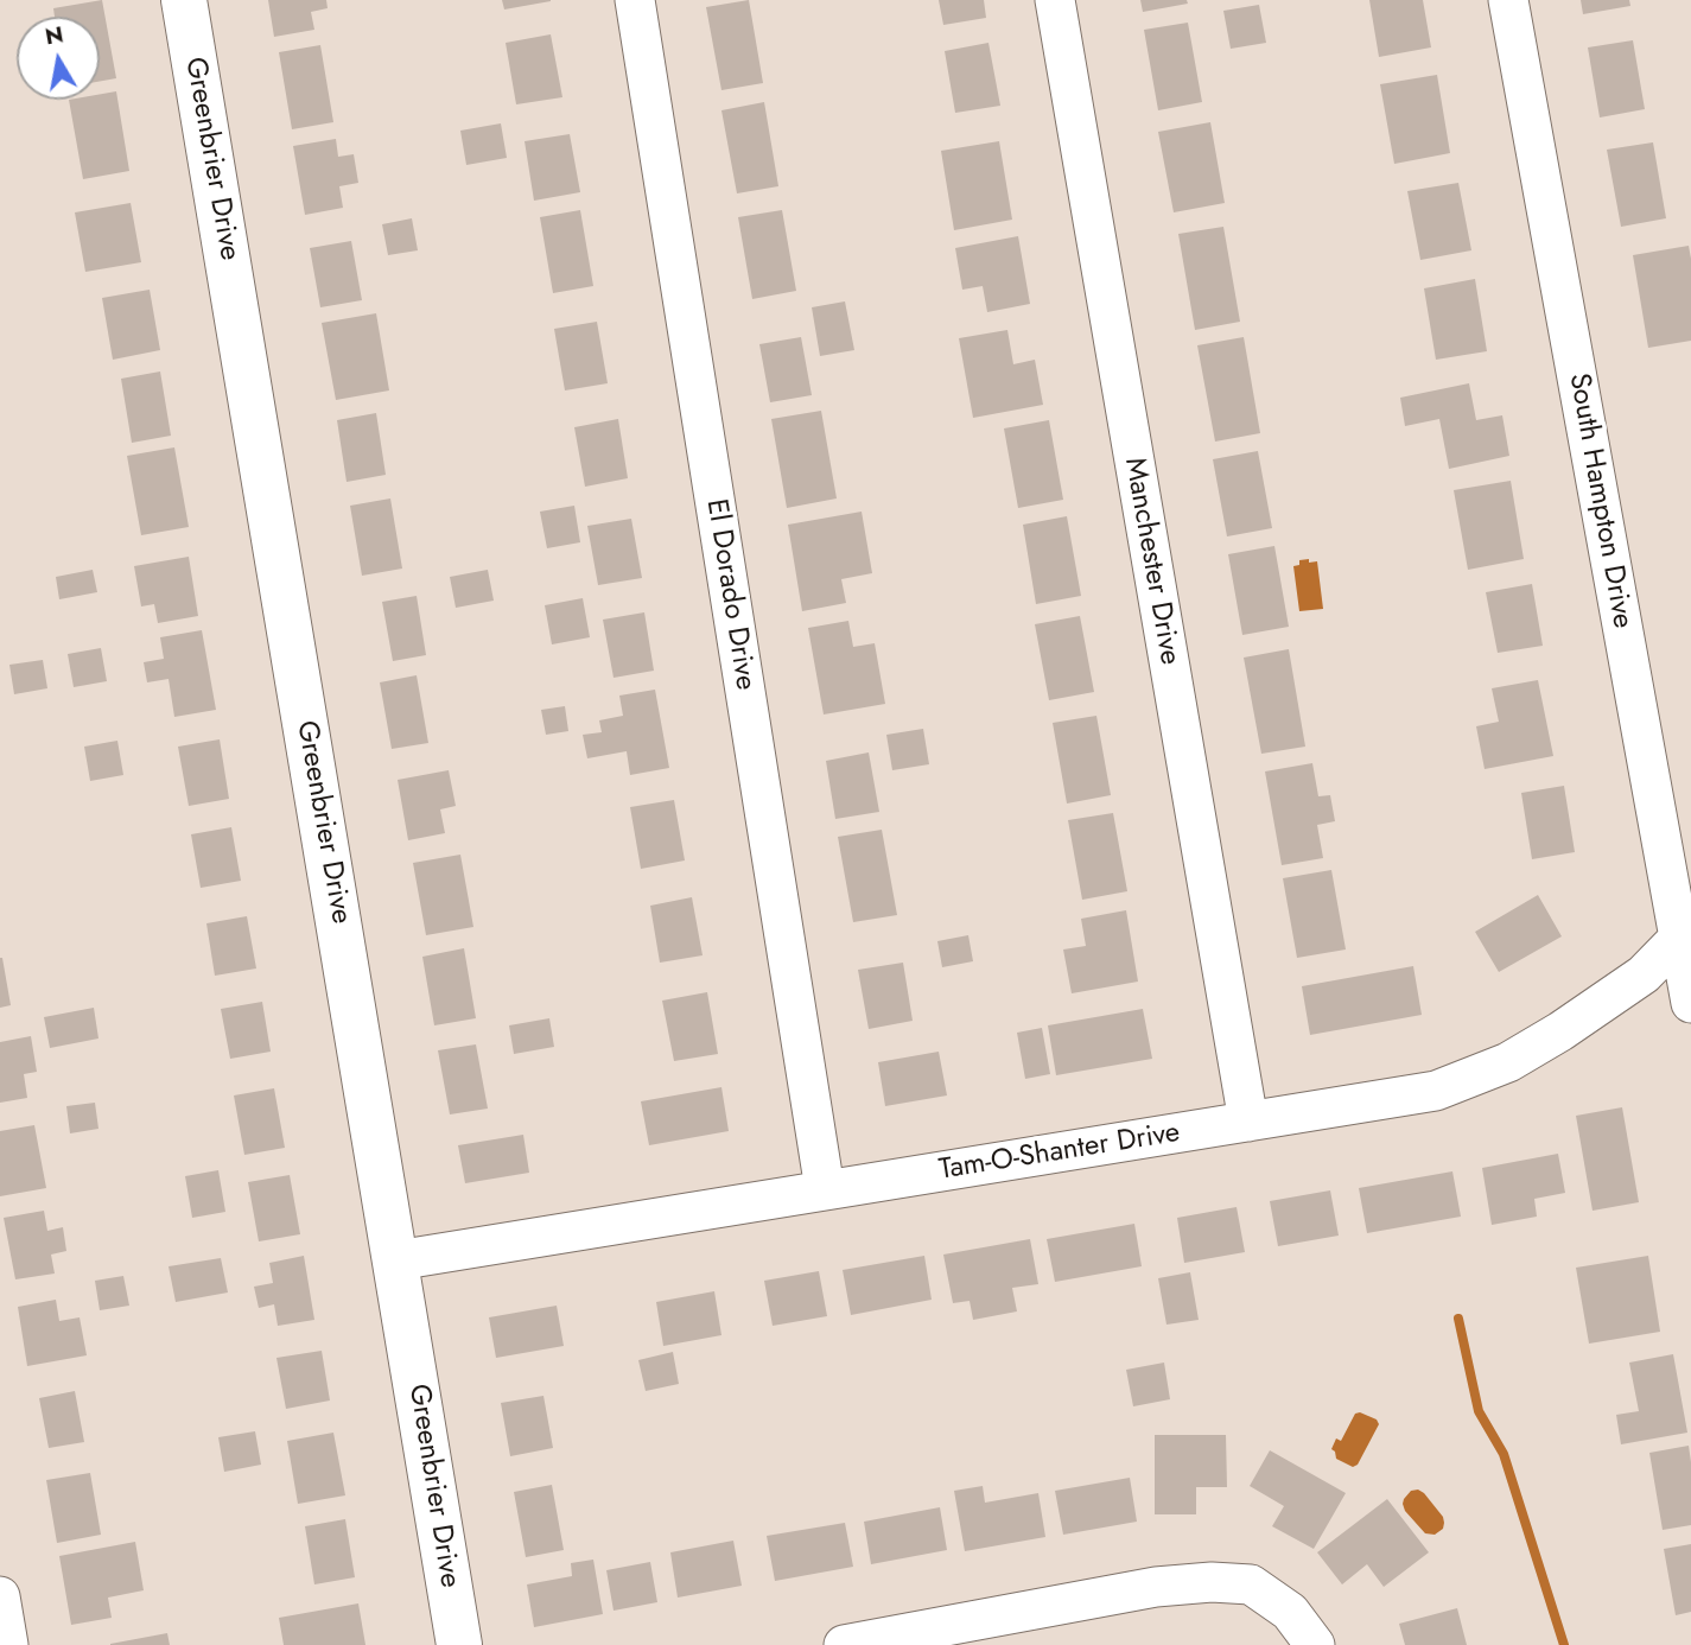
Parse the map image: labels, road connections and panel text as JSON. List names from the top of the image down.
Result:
{
  "streets": {
    "street": [
      "Greenbrier Drive",
      "South Hampton Drive",
      "Manchester Drive",
      "El Dorado Drive",
      "Tam-O-Shanter Drive"
    ]
  },
  "crossings": [
    ["Greenbrier Drive", "Tam-O-Shanter Drive"],
    ["South Hampton Drive", "Tam-O-Shanter Drive"],
    ["Manchester Drive", "Tam-O-Shanter Drive"],
    ["El Dorado Drive", "Tam-O-Shanter Drive"]
  ],
  "north": "top"
}
